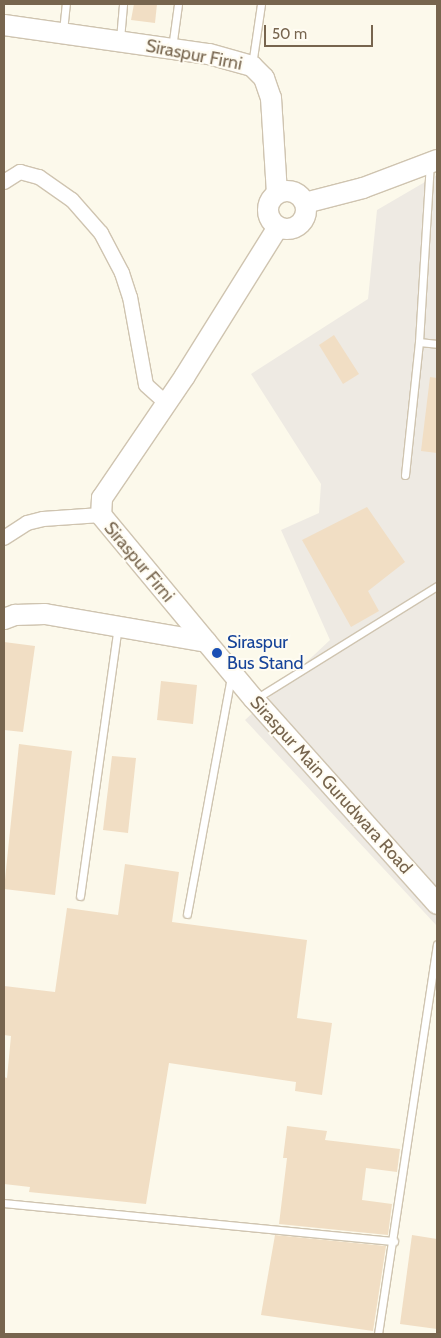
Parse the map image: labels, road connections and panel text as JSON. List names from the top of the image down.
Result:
{
  "streets": {
    "street": ["Siraspur Firni", "Siraspur Main Gurudwara Road"]
  },
  "crossings": [
    ["Siraspur Firni", "Siraspur Main Gurudwara Road"]
  ],
  "places": ["Siraspur Bus Stand"],
  "scale_bar": "50 m"
}
